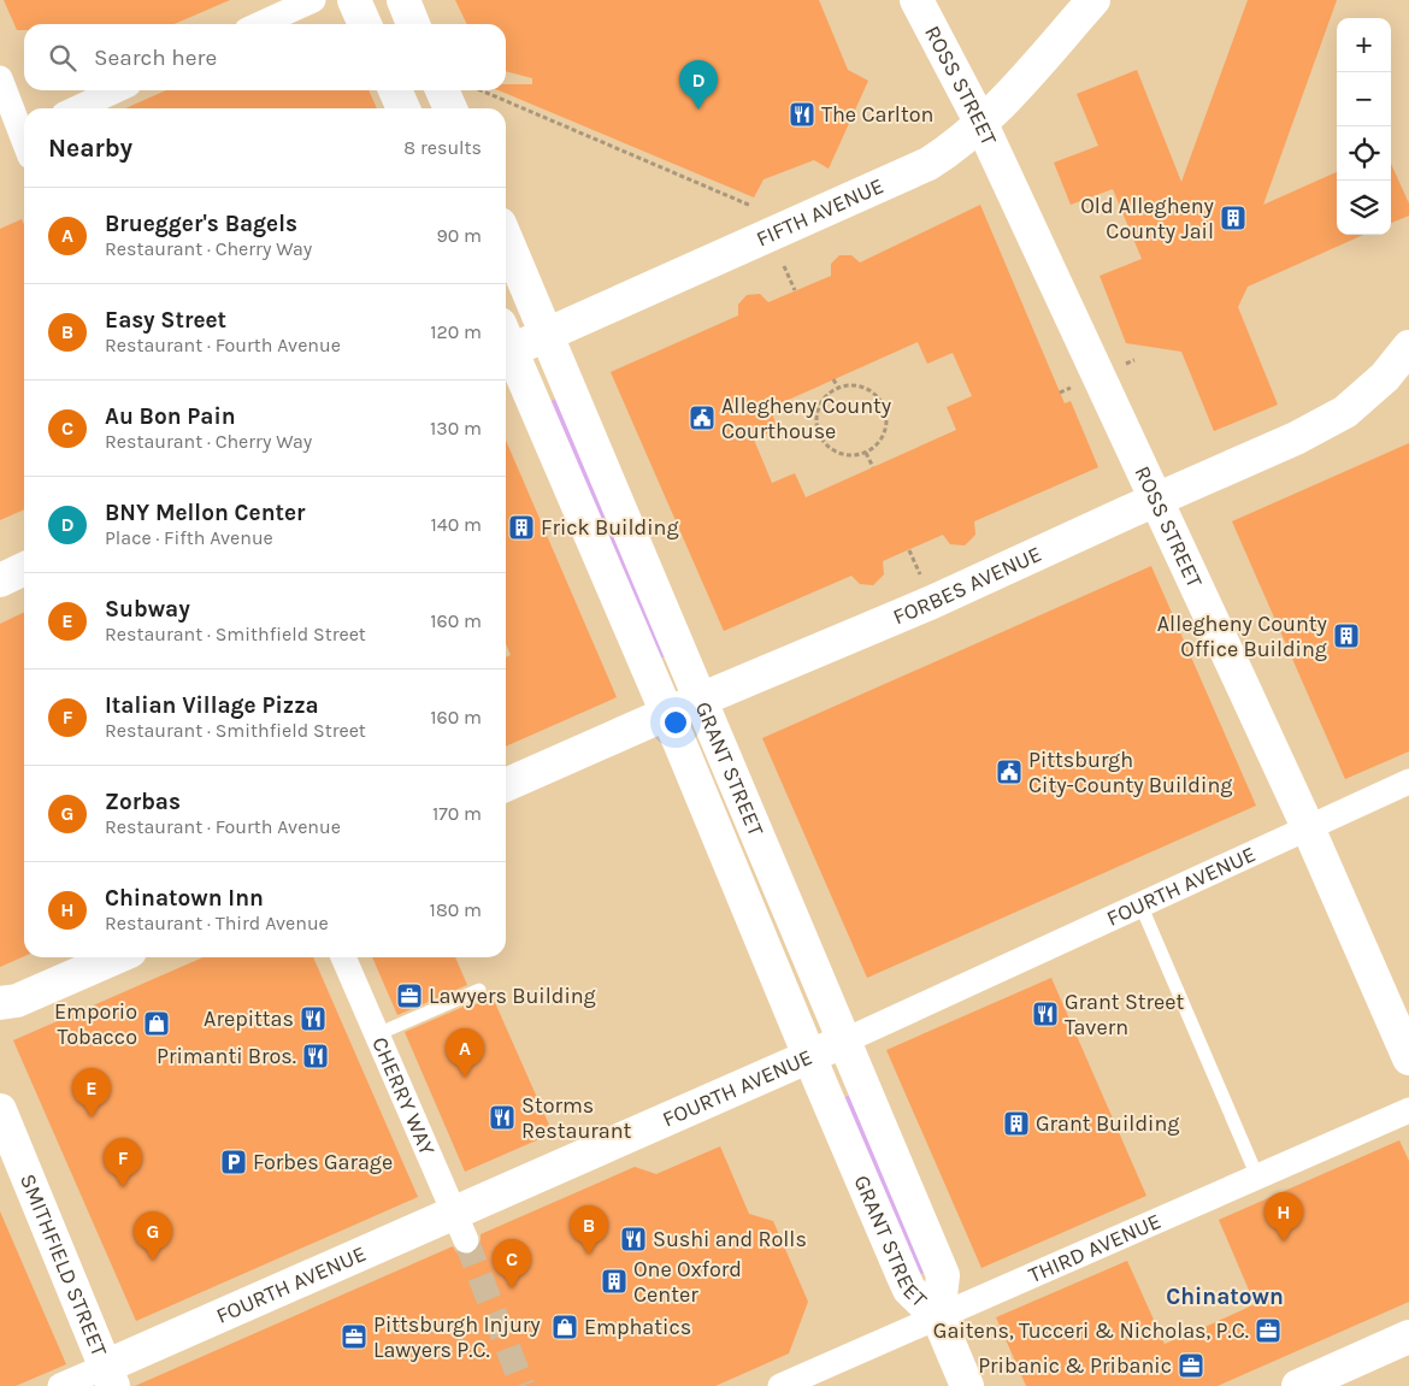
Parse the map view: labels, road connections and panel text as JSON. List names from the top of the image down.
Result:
{
  "streets": {
    "main road": [
      "ROSS STREET",
      "FIFTH AVENUE",
      "FORBES AVENUE",
      "GRANT STREET",
      "FOURTH AVENUE",
      "SMITHFIELD STREET"
    ],
    "street": ["CHERRY WAY", "THIRD AVENUE"]
  },
  "crossings": [
    ["ROSS STREET", "FIFTH AVENUE"],
    ["ROSS STREET", "FORBES AVENUE"],
    ["ROSS STREET", "FOURTH AVENUE"],
    ["FIFTH AVENUE", "GRANT STREET"],
    ["FORBES AVENUE", "GRANT STREET"],
    ["GRANT STREET", "FOURTH AVENUE"],
    ["GRANT STREET", "THIRD AVENUE"],
    ["FOURTH AVENUE", "CHERRY WAY"],
    ["FOURTH AVENUE", "SMITHFIELD STREET"]
  ],
  "districts": ["Chinatown"],
  "places": {
    "restaurant": [
      "The Carlton",
      "Grant Street Tavern",
      "Arepittas",
      "Primanti Bros.",
      "Storms Restaurant",
      "Sushi and Rolls"
    ],
    "building": [
      "Old Allegheny County Jail",
      "Frick Building",
      "Allegheny County Office Building",
      "Grant Building",
      "One Oxford Center"
    ],
    "public building": ["Allegheny County Courthouse", "Pittsburgh City-County Building"],
    "office": [
      "Lawyers Building",
      "Gaitens, Tucceri & Nicholas, P.C.",
      "Pittsburgh Injury Lawyers P.C.",
      "Pribanic & Pribanic"
    ],
    "shop": ["Emporio Tobacco", "Emphatics"],
    "parking": ["Forbes Garage"]
  },
  "page": {
    "map_buttons": ["+", "−"],
    "search": "Search here",
    "pins": [
      "D",
      "A",
      "E",
      "F",
      "H",
      "B",
      "G",
      "C"
    ],
    "heading": ["Nearby", "8 results"],
    "list": [
      {
        "mark": "A",
        "name": "Bruegger's Bagels",
        "note": "Restaurant · Cherry Way",
        "value": "90 m"
      },
      {
        "mark": "B",
        "name": "Easy Street",
        "note": "Restaurant · Fourth Avenue",
        "value": "120 m"
      },
      {
        "mark": "C",
        "name": "Au Bon Pain",
        "note": "Restaurant · Cherry Way",
        "value": "130 m"
      },
      {
        "mark": "D",
        "name": "BNY Mellon Center",
        "note": "Place · Fifth Avenue",
        "value": "140 m"
      },
      {
        "mark": "E",
        "name": "Subway",
        "note": "Restaurant · Smithfield Street",
        "value": "160 m"
      },
      {
        "mark": "F",
        "name": "Italian Village Pizza",
        "note": "Restaurant · Smithfield Street",
        "value": "160 m"
      },
      {
        "mark": "G",
        "name": "Zorbas",
        "note": "Restaurant · Fourth Avenue",
        "value": "170 m"
      },
      {
        "mark": "H",
        "name": "Chinatown Inn",
        "note": "Restaurant · Third Avenue",
        "value": "180 m"
      }
    ]
  }
}
